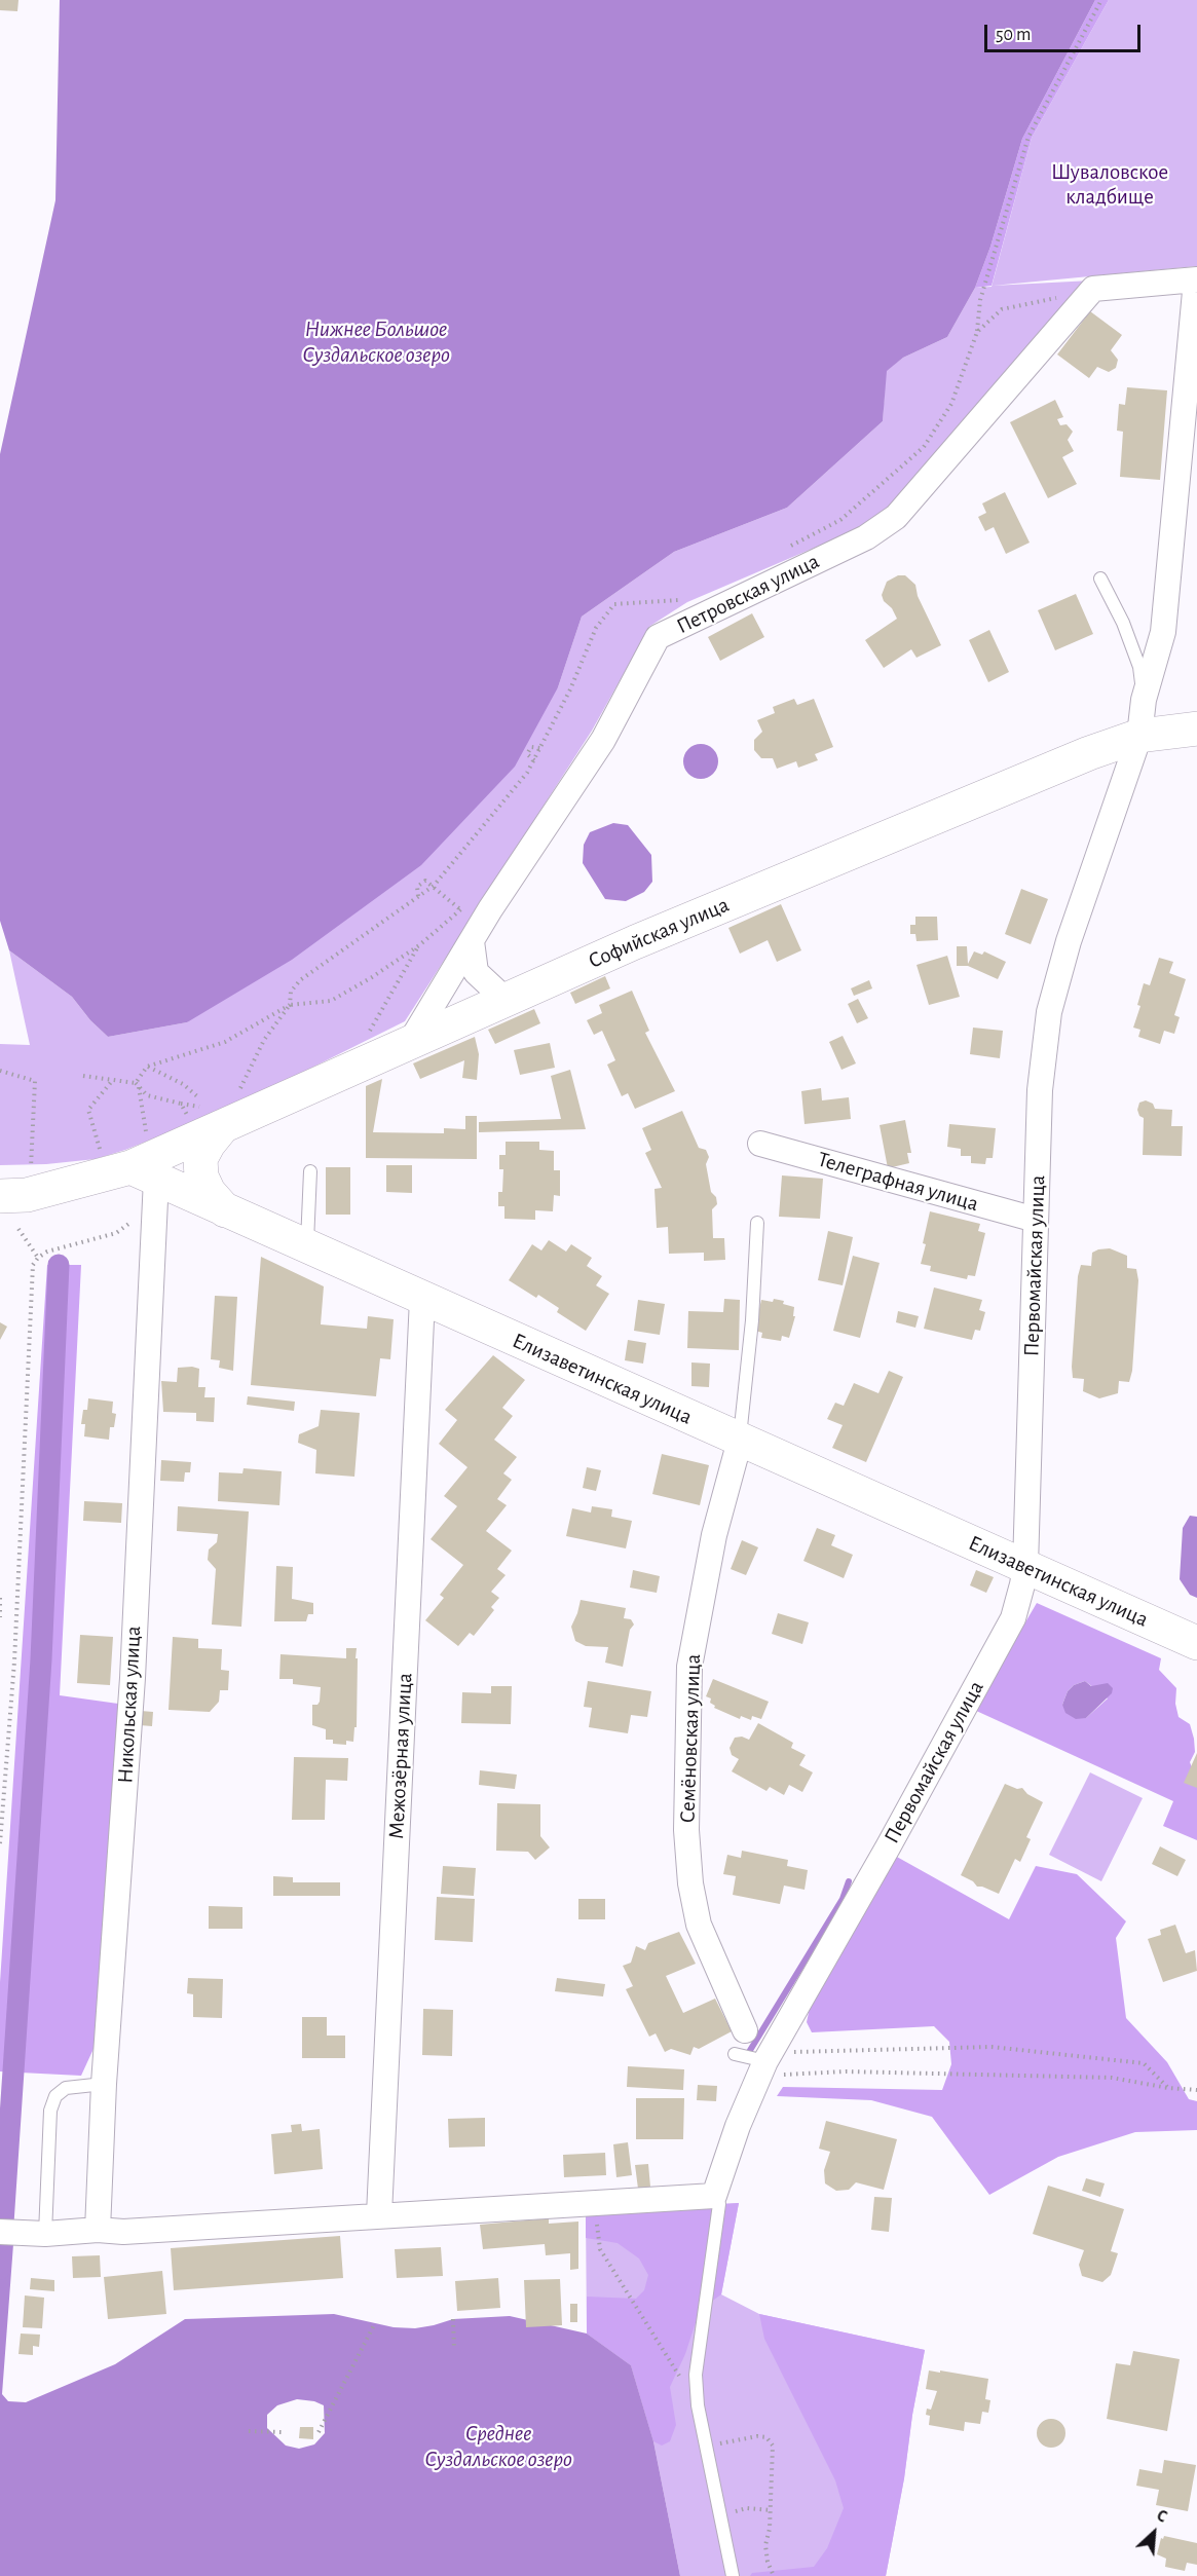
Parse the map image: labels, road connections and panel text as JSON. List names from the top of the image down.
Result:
{
  "streets": {
    "street": [
      "Петровская улица",
      "Софийская улица",
      "Телеграфная улица",
      "Первомайская улица",
      "Елизаветинская улица",
      "Никольская улица",
      "Семёновская улица",
      "Межозёрная улица"
    ]
  },
  "crossings": [
    ["Петровская улица", "Софийская улица"],
    ["Петровская улица", "Первомайская улица"],
    ["Софийская улица", "Первомайская улица"],
    ["Софийская улица", "Елизаветинская улица"],
    ["Софийская улица", "Никольская улица"],
    ["Телеграфная улица", "Первомайская улица"],
    ["Первомайская улица", "Елизаветинская улица"],
    ["Елизаветинская улица", "Никольская улица"],
    ["Елизаветинская улица", "Семёновская улица"],
    ["Елизаветинская улица", "Межозёрная улица"]
  ],
  "water": ["Нижнее Большое Суздальское озеро", "Среднее Суздальское озеро"],
  "parks": ["Шуваловское кладбище"],
  "scale_bar": "50 m",
  "north": "top right"
}
